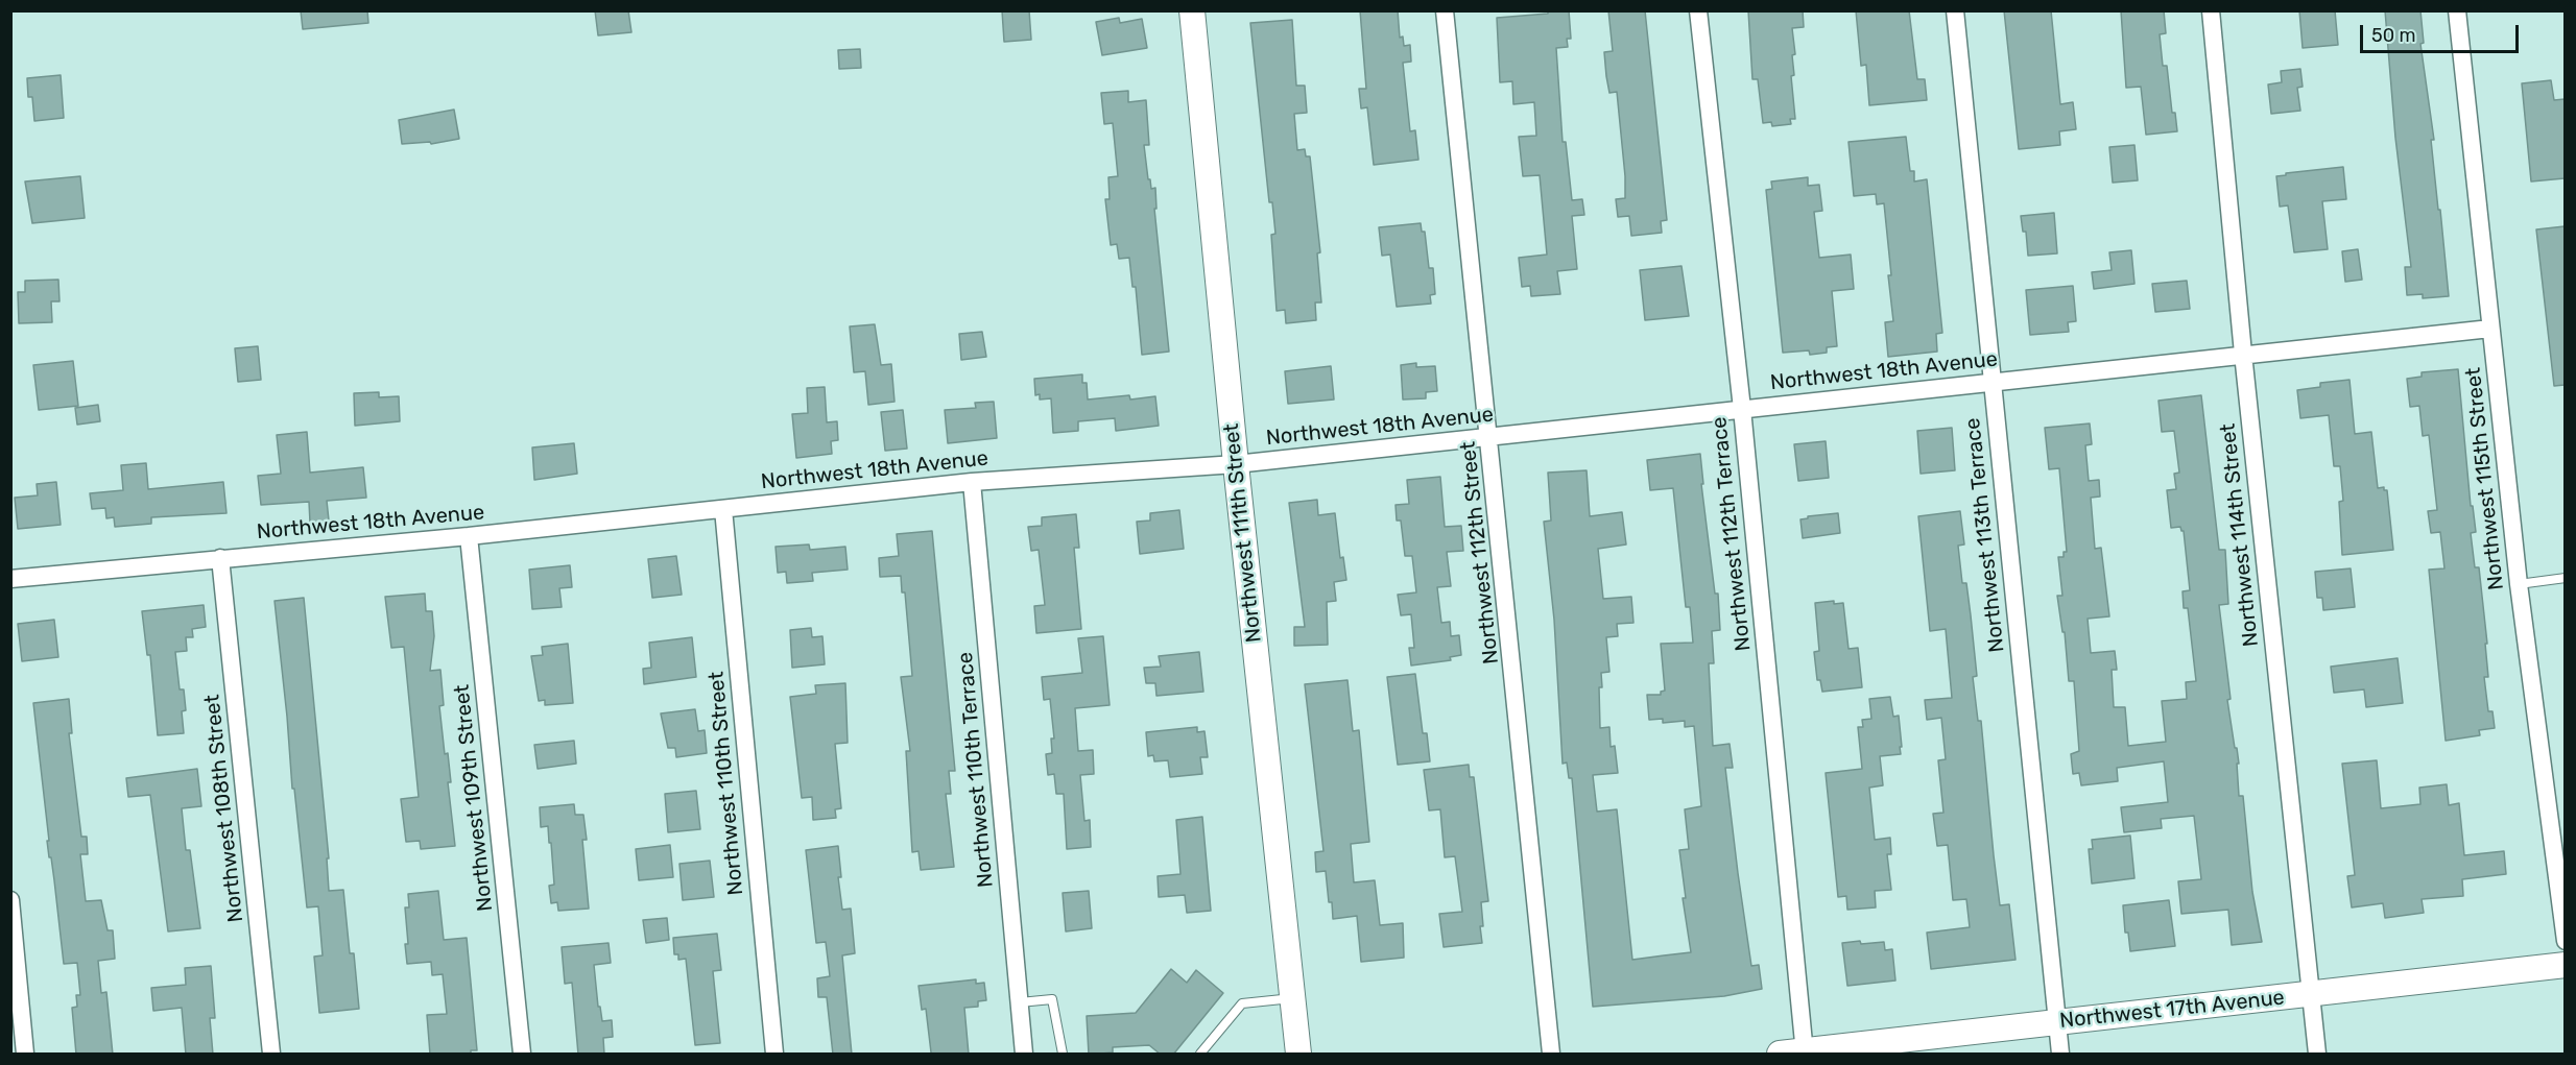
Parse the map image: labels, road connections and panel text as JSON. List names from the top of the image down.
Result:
{
  "streets": {
    "street": [
      "Northwest 18th Avenue",
      "Northwest 115th Street",
      "Northwest 111th Street",
      "Northwest 112th Terrace",
      "Northwest 113th Terrace",
      "Northwest 114th Street",
      "Northwest 112th Street",
      "Northwest 110th Terrace",
      "Northwest 110th Street",
      "Northwest 109th Street",
      "Northwest 108th Street",
      "Northwest 17th Avenue"
    ]
  },
  "crossings": [
    ["Northwest 18th Avenue", "Northwest 115th Street"],
    ["Northwest 18th Avenue", "Northwest 111th Street"],
    ["Northwest 18th Avenue", "Northwest 112th Terrace"],
    ["Northwest 18th Avenue", "Northwest 113th Terrace"],
    ["Northwest 18th Avenue", "Northwest 114th Street"],
    ["Northwest 18th Avenue", "Northwest 112th Street"],
    ["Northwest 18th Avenue", "Northwest 110th Terrace"],
    ["Northwest 18th Avenue", "Northwest 110th Street"],
    ["Northwest 18th Avenue", "Northwest 109th Street"],
    ["Northwest 18th Avenue", "Northwest 108th Street"],
    ["Northwest 112th Terrace", "Northwest 17th Avenue"],
    ["Northwest 113th Terrace", "Northwest 17th Avenue"],
    ["Northwest 114th Street", "Northwest 17th Avenue"]
  ],
  "scale_bar": "50 m"
}
